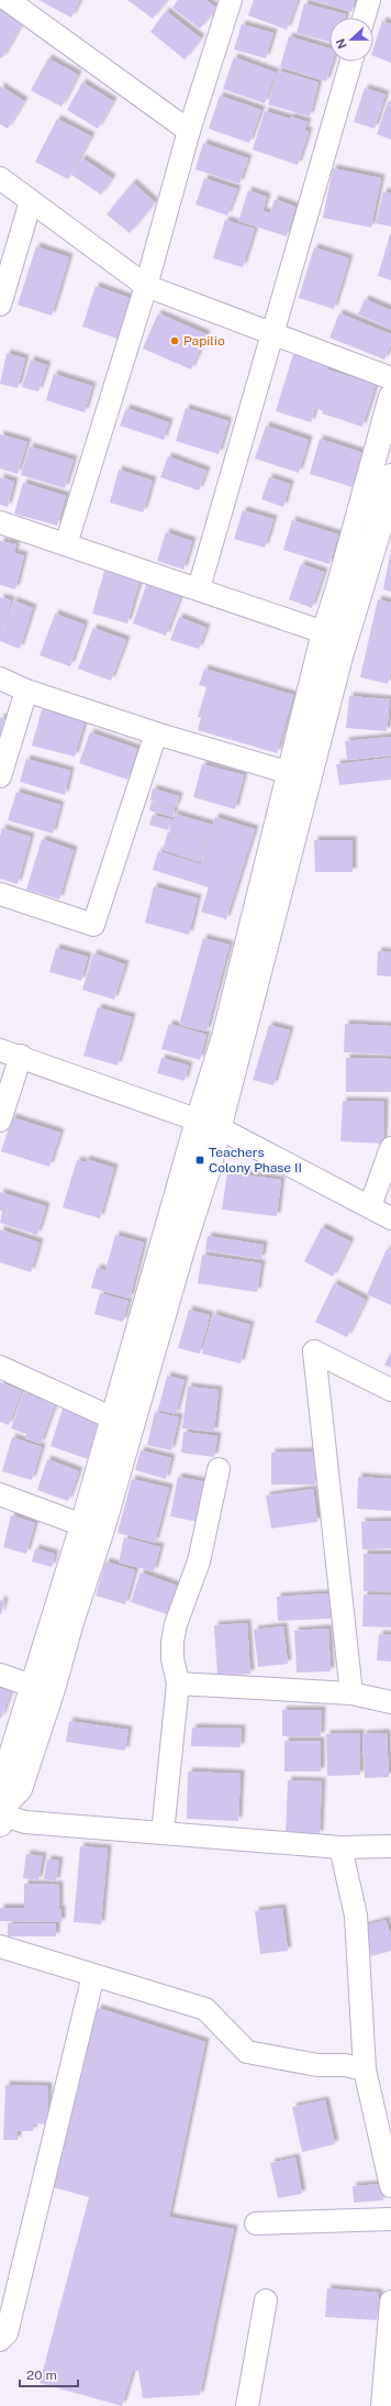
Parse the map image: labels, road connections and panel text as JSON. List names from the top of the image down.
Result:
{
  "places": {
    "other": ["Papilio"],
    "transit": ["Teachers Colony Phase II"]
  },
  "scale_bar": "20 m",
  "north": "left"
}
